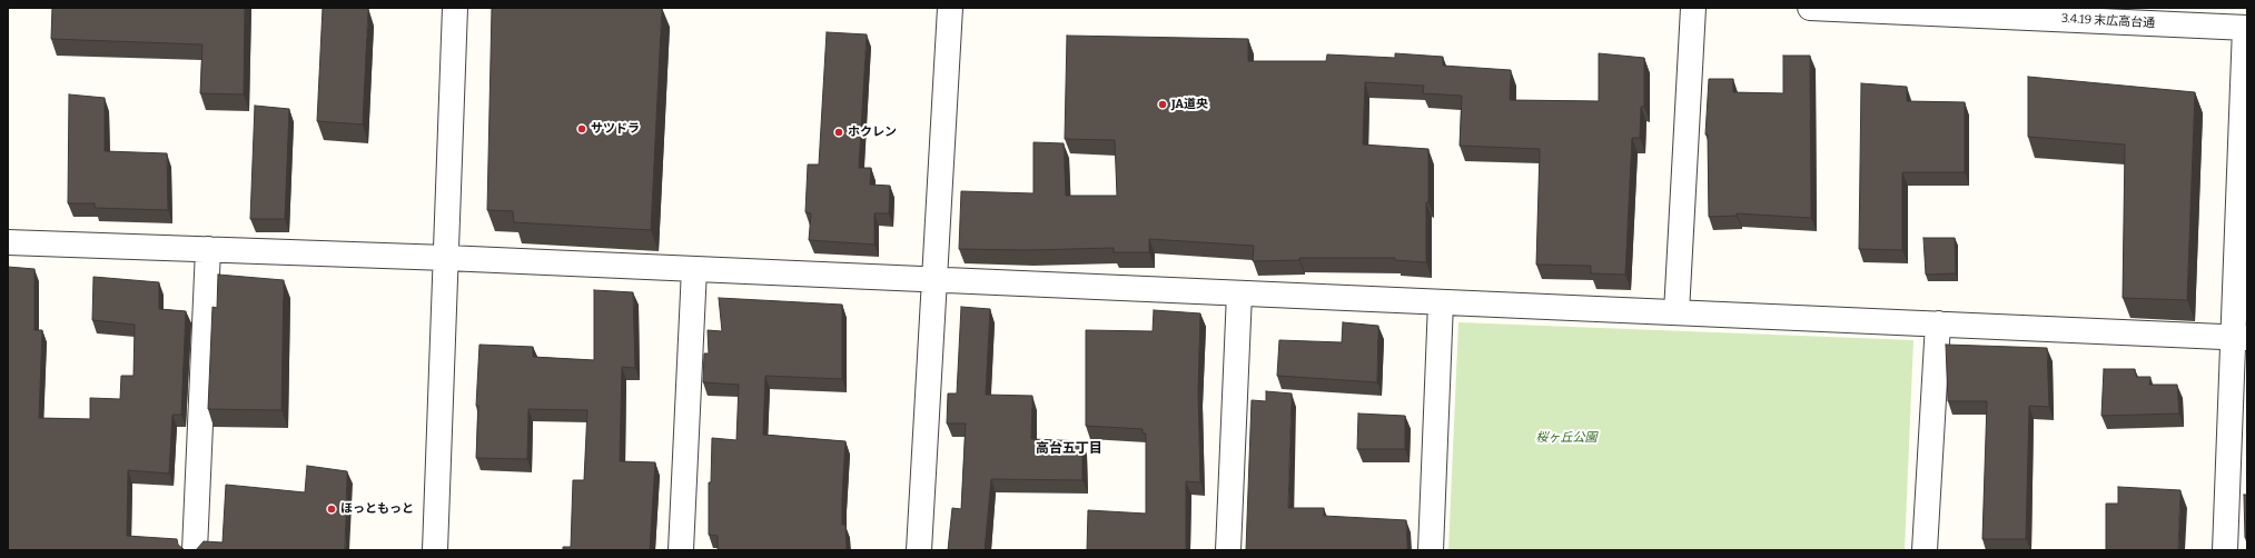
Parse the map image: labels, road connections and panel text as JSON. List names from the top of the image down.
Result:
{
  "streets": {
    "street": ["3.4.19 末広高台通"]
  },
  "districts": ["高台五丁目"],
  "parks": ["桜ヶ丘公園"],
  "places": [
    "JA道央",
    "サツドラ",
    "ホクレン",
    "ほっともっと"
  ]
}
